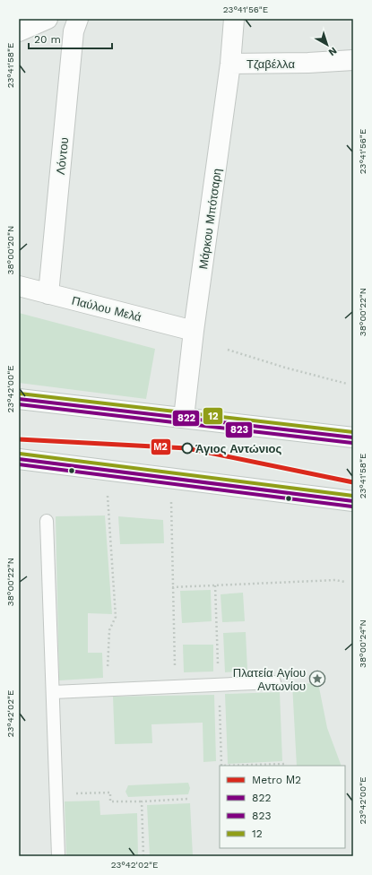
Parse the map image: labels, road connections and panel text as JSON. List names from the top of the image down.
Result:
{
  "streets": {
    "street": [
      "Τζαβέλλα",
      "Λόντου",
      "Μάρκου Μπότσαρη",
      "Παύλου Μελά"
    ]
  },
  "crossings": [
    ["Τζαβέλλα", "Μάρκου Μπότσαρη"],
    ["Λόντου", "Παύλου Μελά"],
    ["Μάρκου Μπότσαρη", "Παύλου Μελά"]
  ],
  "places": {
    "other": ["Άγιος Αντώνιος"],
    "place": ["Πλατεία Αγίου Αντωνίου"]
  },
  "lines": [
    "transit line 12",
    "transit line 822",
    "transit line 823",
    "metro line Μ2"
  ],
  "legend": [
    "Metro Μ2",
    "822",
    "823",
    "12"
  ],
  "scale_bar": "20 m",
  "north": "bottom right",
  "coordinates": [
    "23°41'56\"E",
    "23°41'58\"E",
    "38°00'20\"N",
    "38°00'22\"N",
    "23°42'00\"E",
    "38°00'24\"N",
    "23°42'02\"E"
  ]
}
